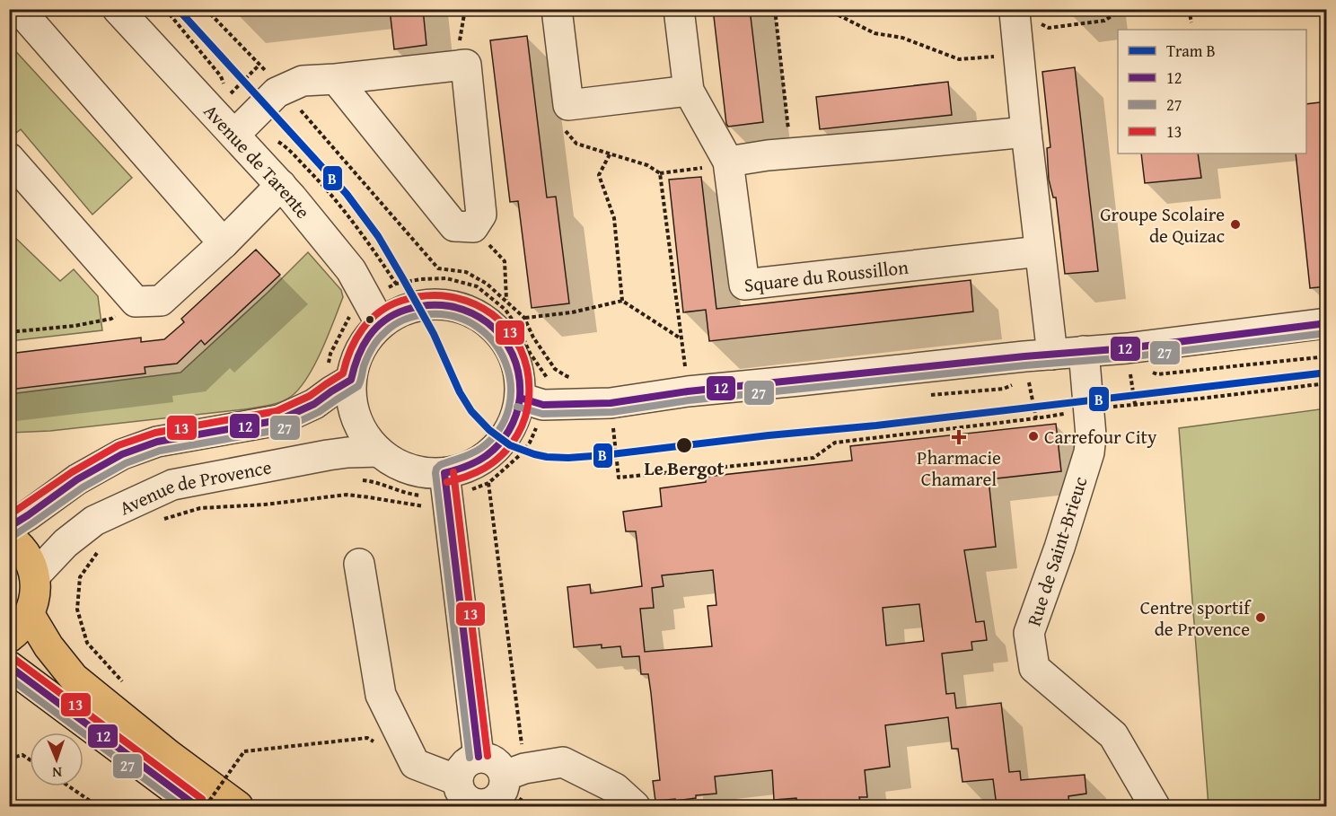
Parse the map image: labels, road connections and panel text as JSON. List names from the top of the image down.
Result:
{
  "streets": {
    "street": [
      "Avenue de Tarente",
      "Square du Roussillon",
      "Avenue de Provence",
      "Rue de Saint-Brieuc"
    ]
  },
  "crossings": [
    ["Avenue de Tarente", "Avenue de Provence"]
  ],
  "places": {
    "other": [
      "Groupe Scolaire de Quizac",
      "Carrefour City",
      "Le Bergot",
      "Centre sportif de Provence"
    ],
    "health": ["Pharmacie Chamarel"]
  },
  "lines": [
    "tram line B",
    "transit line 13",
    "transit line 12",
    "transit line 27"
  ],
  "legend": [
    "Tram B",
    "12",
    "27",
    "13"
  ],
  "north": "bottom"
}
